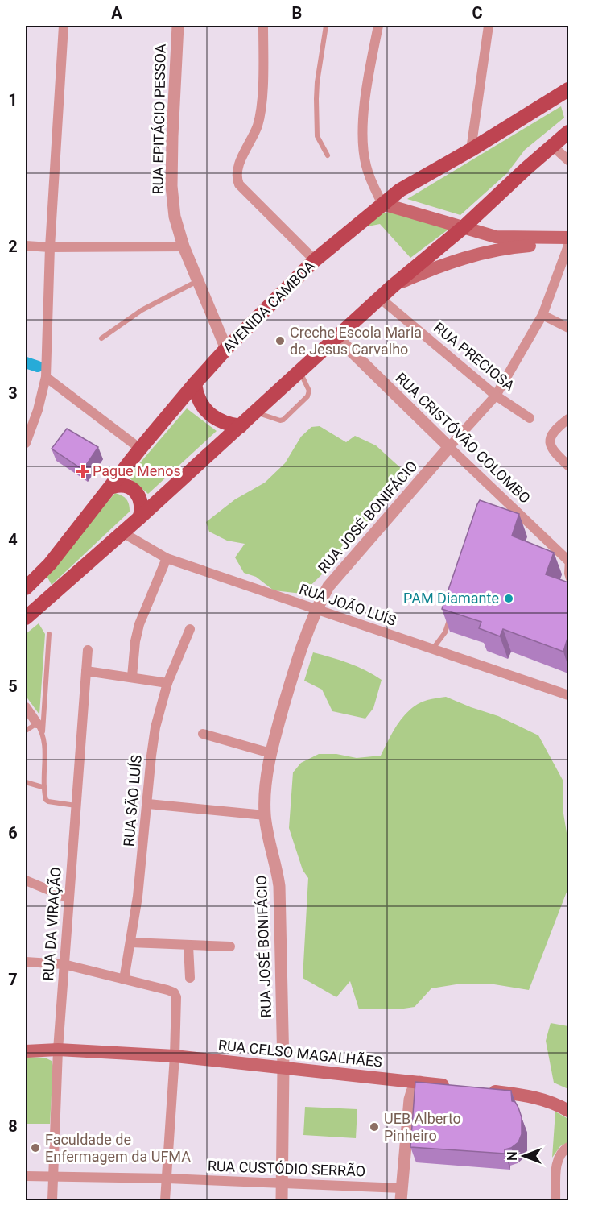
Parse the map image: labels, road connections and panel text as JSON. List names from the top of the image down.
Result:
{
  "streets": {
    "main road": ["AVENIDA CAMBOA", "RUA CELSO MAGALHÃES"],
    "street": [
      "RUA EPITÁCIO PESSOA",
      "RUA PRECIOSA",
      "RUA CRISTÓVÃO COLOMBO",
      "RUA JOSÉ BONIFÁCIO",
      "RUA JOÃO LUÍS",
      "RUA SÃO LUÍS",
      "RUA DA VIRAÇÃO",
      "RUA CUSTÓDIO SERRÃO"
    ]
  },
  "crossings": [
    ["RUA EPITÁCIO PESSOA", "AVENIDA CAMBOA"],
    ["RUA CRISTÓVÃO COLOMBO", "RUA JOSÉ BONIFÁCIO"],
    ["RUA JOSÉ BONIFÁCIO", "RUA JOÃO LUÍS"],
    ["RUA JOSÉ BONIFÁCIO", "RUA CELSO MAGALHÃES"],
    ["RUA JOSÉ BONIFÁCIO", "RUA CUSTÓDIO SERRÃO"],
    ["RUA DA VIRAÇÃO", "RUA CELSO MAGALHÃES"],
    ["RUA DA VIRAÇÃO", "RUA CUSTÓDIO SERRÃO"]
  ],
  "places": {
    "other": [
      "Creche Escola Maria de Jesus Carvalho",
      "PAM Diamante",
      "UEB Alberto Pinheiro",
      "Faculdade de Enfermagem da UFMA"
    ],
    "health": ["Pague Menos"]
  },
  "north": "left",
  "grid": {
    "columns": ["A", "B", "C"],
    "rows": [
      "1",
      "2",
      "3",
      "4",
      "5",
      "6",
      "7",
      "8"
    ]
  }
}
